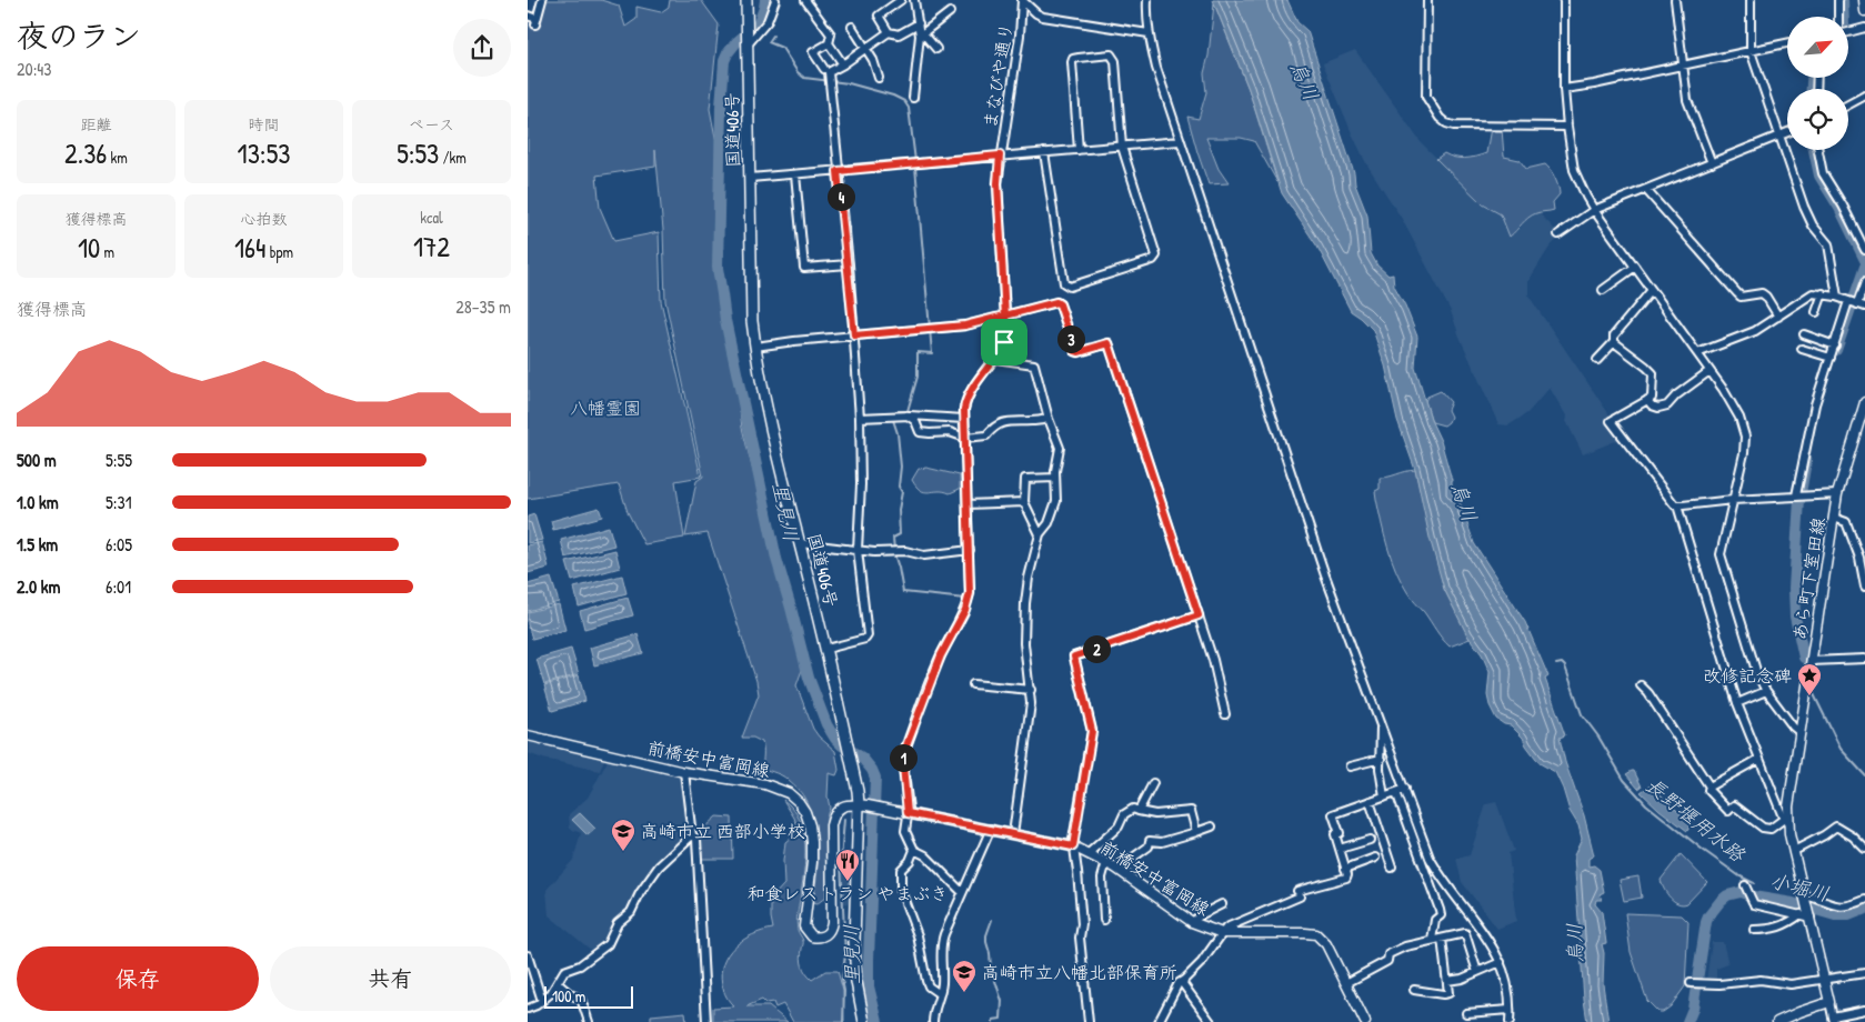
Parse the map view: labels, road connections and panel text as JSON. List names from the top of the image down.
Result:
{
  "streets": {
    "highway": ["国道406号"],
    "main road": ["あら町下室田線", "前橋安中富岡線"],
    "street": ["まなびや通り"]
  },
  "crossings": [
    ["まなびや通り", "前橋安中富岡線"],
    ["国道406号", "前橋安中富岡線"]
  ],
  "water": [
    "烏川",
    "里見川",
    "長野堰用水路",
    "小堀川"
  ],
  "parks": ["八幡霊園"],
  "places": {
    "place": ["改修記念碑"],
    "school or university": ["高崎市立 西部小学校", "高崎市立八幡北部保育所"],
    "restaurant": ["和食レストラン やまぶき"]
  },
  "scale_bar": "100 m",
  "north": "top right",
  "page": {
    "heading": ["夜のラン", "20:43"],
    "stats": [
      ["距離", "2.36 km"],
      ["時間", "13:53"],
      ["ペース", "5:53 /km"],
      ["獲得標高", "10 m"],
      ["心拍数", "164 bpm"],
      ["kcal", "172"]
    ],
    "pins": [
      "4",
      "3",
      "2",
      "1"
    ],
    "chart": ["獲得標高", "28–35 m"],
    "list": [
      {
        "name": "500 m",
        "note": "5:55"
      },
      {
        "name": "1.0 km",
        "note": "5:31"
      },
      {
        "name": "1.5 km",
        "note": "6:05"
      },
      {
        "name": "2.0 km",
        "note": "6:01"
      }
    ],
    "buttons": ["保存", "共有"],
    "scale": "100 m"
  }
}
